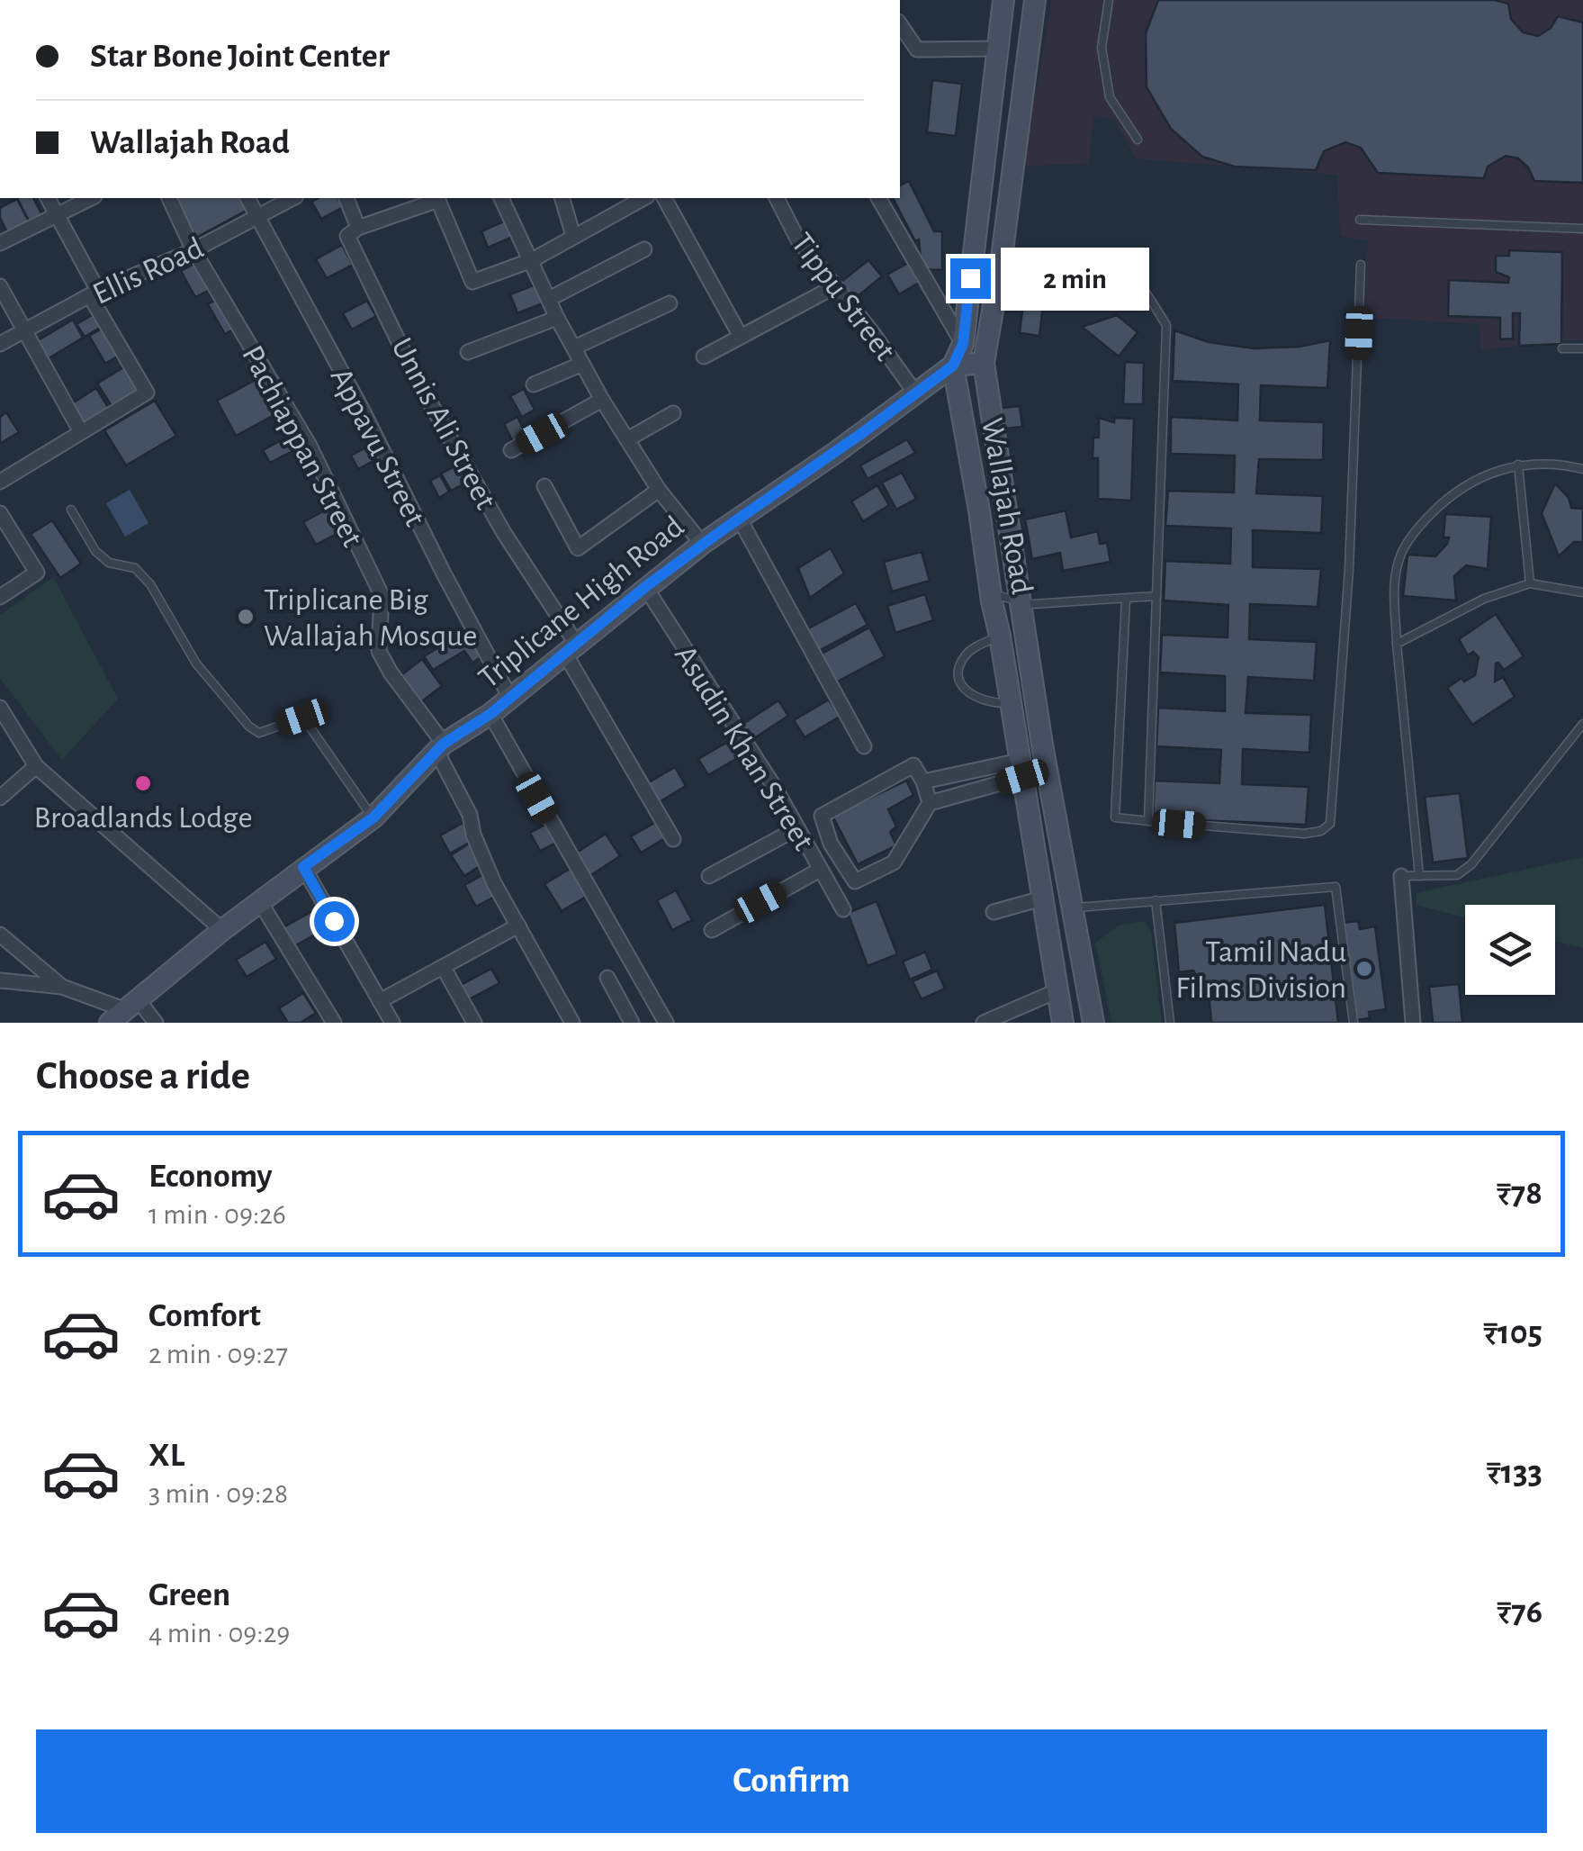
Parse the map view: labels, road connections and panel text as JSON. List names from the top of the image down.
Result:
{
  "streets": {
    "main road": ["Wallajah Road", "Triplicane High Road"],
    "street": [
      "Ellis Road",
      "Tippu Street",
      "Unnis Ali Street",
      "Pachiappan Street",
      "Appavu Street",
      "Asudin Khan Street"
    ]
  },
  "crossings": [
    ["Ellis Road", "Pachiappan Street"],
    ["Ellis Road", "Appavu Street"],
    ["Tippu Street", "Triplicane High Road"],
    ["Unnis Ali Street", "Triplicane High Road"],
    ["Pachiappan Street", "Triplicane High Road"],
    ["Appavu Street", "Triplicane High Road"],
    ["Wallajah Road", "Triplicane High Road"],
    ["Triplicane High Road", "Asudin Khan Street"]
  ],
  "places": ["Triplicane Big Wallajah Mosque", "Broadlands Lodge", "Tamil Nadu Films Division"],
  "page": {
    "banner": ["Star Bone Joint Center", "Wallajah Road"],
    "bubble": "2 min",
    "heading": "Choose a ride",
    "list": [
      {
        "name": "Economy",
        "note": "1 min · 09:26",
        "value": "₹78"
      },
      {
        "name": "Comfort",
        "note": "2 min · 09:27",
        "value": "₹105"
      },
      {
        "name": "XL",
        "note": "3 min · 09:28",
        "value": "₹133"
      },
      {
        "name": "Green",
        "note": "4 min · 09:29",
        "value": "₹76"
      }
    ],
    "buttons": "Confirm"
  }
}
